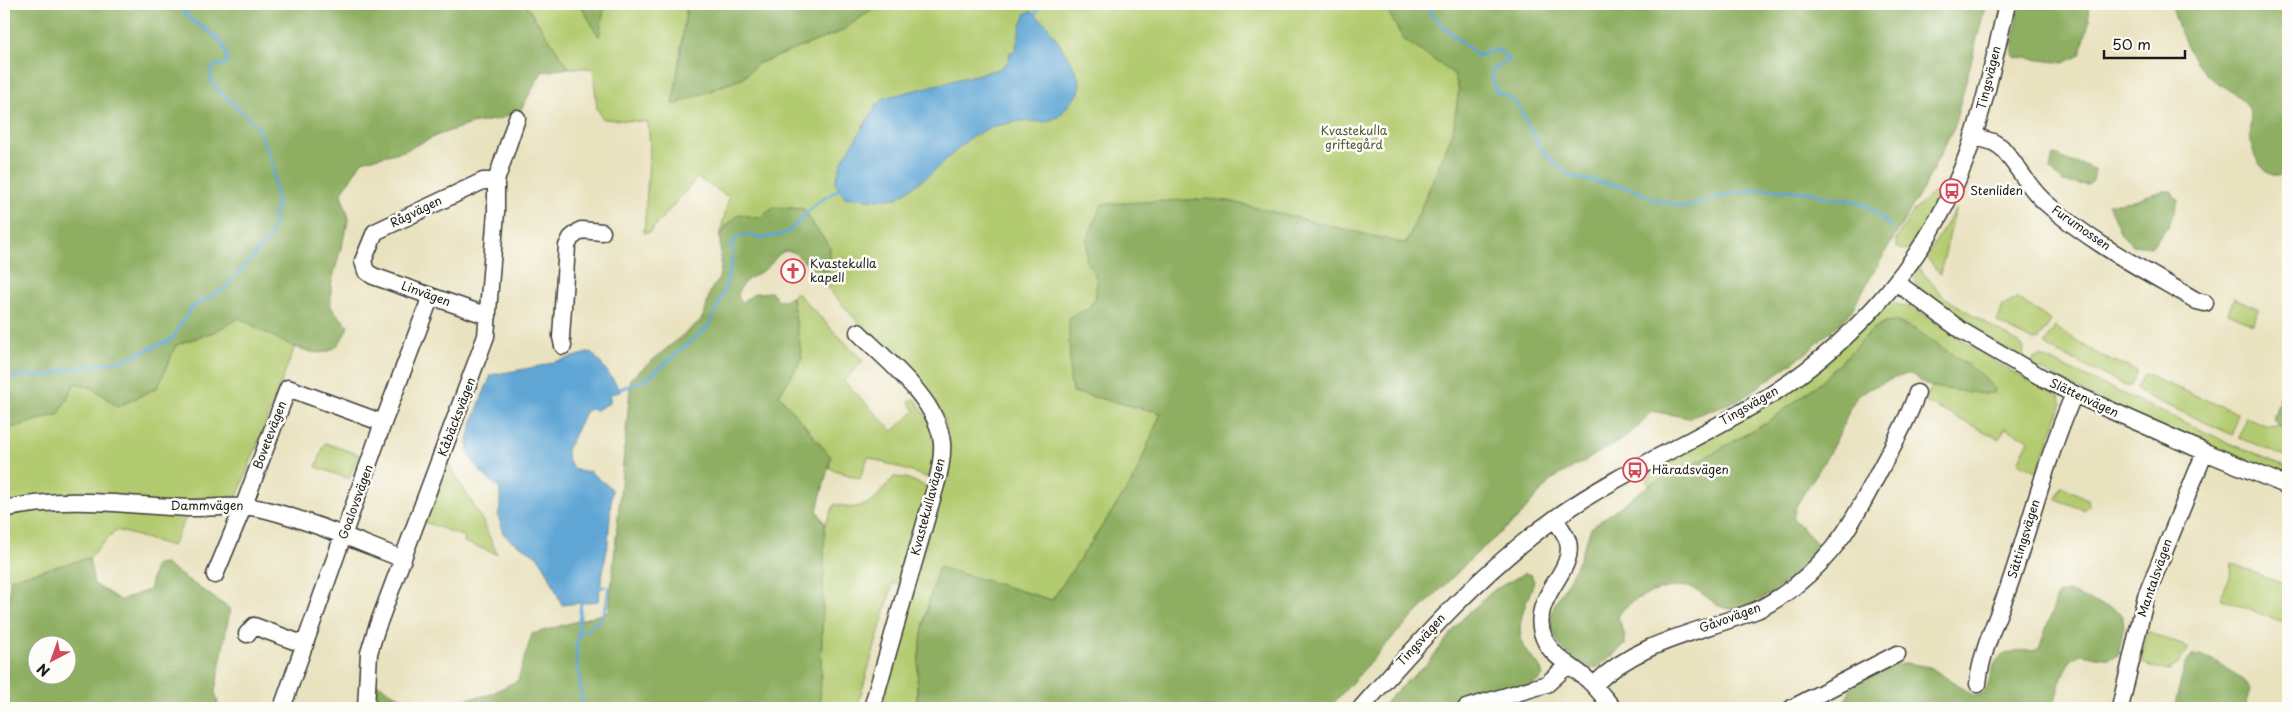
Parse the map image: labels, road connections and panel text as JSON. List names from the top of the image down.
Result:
{
  "streets": {
    "street": [
      "Tingsvägen",
      "Rågvägen",
      "Furumossen",
      "Linvägen",
      "Slättenvägen",
      "Kåbäcksvägen",
      "Bovetevägen",
      "Goalovsvägen",
      "Dammvägen",
      "Kvastekullavägen",
      "Sättingsvägen",
      "Mantalsvägen",
      "Gåvovägen"
    ]
  },
  "crossings": [
    ["Tingsvägen", "Furumossen"],
    ["Tingsvägen", "Slättenvägen"],
    ["Rågvägen", "Linvägen"],
    ["Rågvägen", "Kåbäcksvägen"],
    ["Linvägen", "Kåbäcksvägen"],
    ["Linvägen", "Goalovsvägen"],
    ["Slättenvägen", "Sättingsvägen"],
    ["Slättenvägen", "Mantalsvägen"],
    ["Kåbäcksvägen", "Dammvägen"],
    ["Bovetevägen", "Goalovsvägen"],
    ["Bovetevägen", "Dammvägen"],
    ["Goalovsvägen", "Dammvägen"]
  ],
  "parks": ["Kvastekulla griftegård"],
  "places": {
    "bus stop": ["Stenliden", "Häradsvägen"],
    "church": ["Kvastekulla kapell"]
  },
  "scale_bar": "50 m",
  "north": "bottom left"
}
